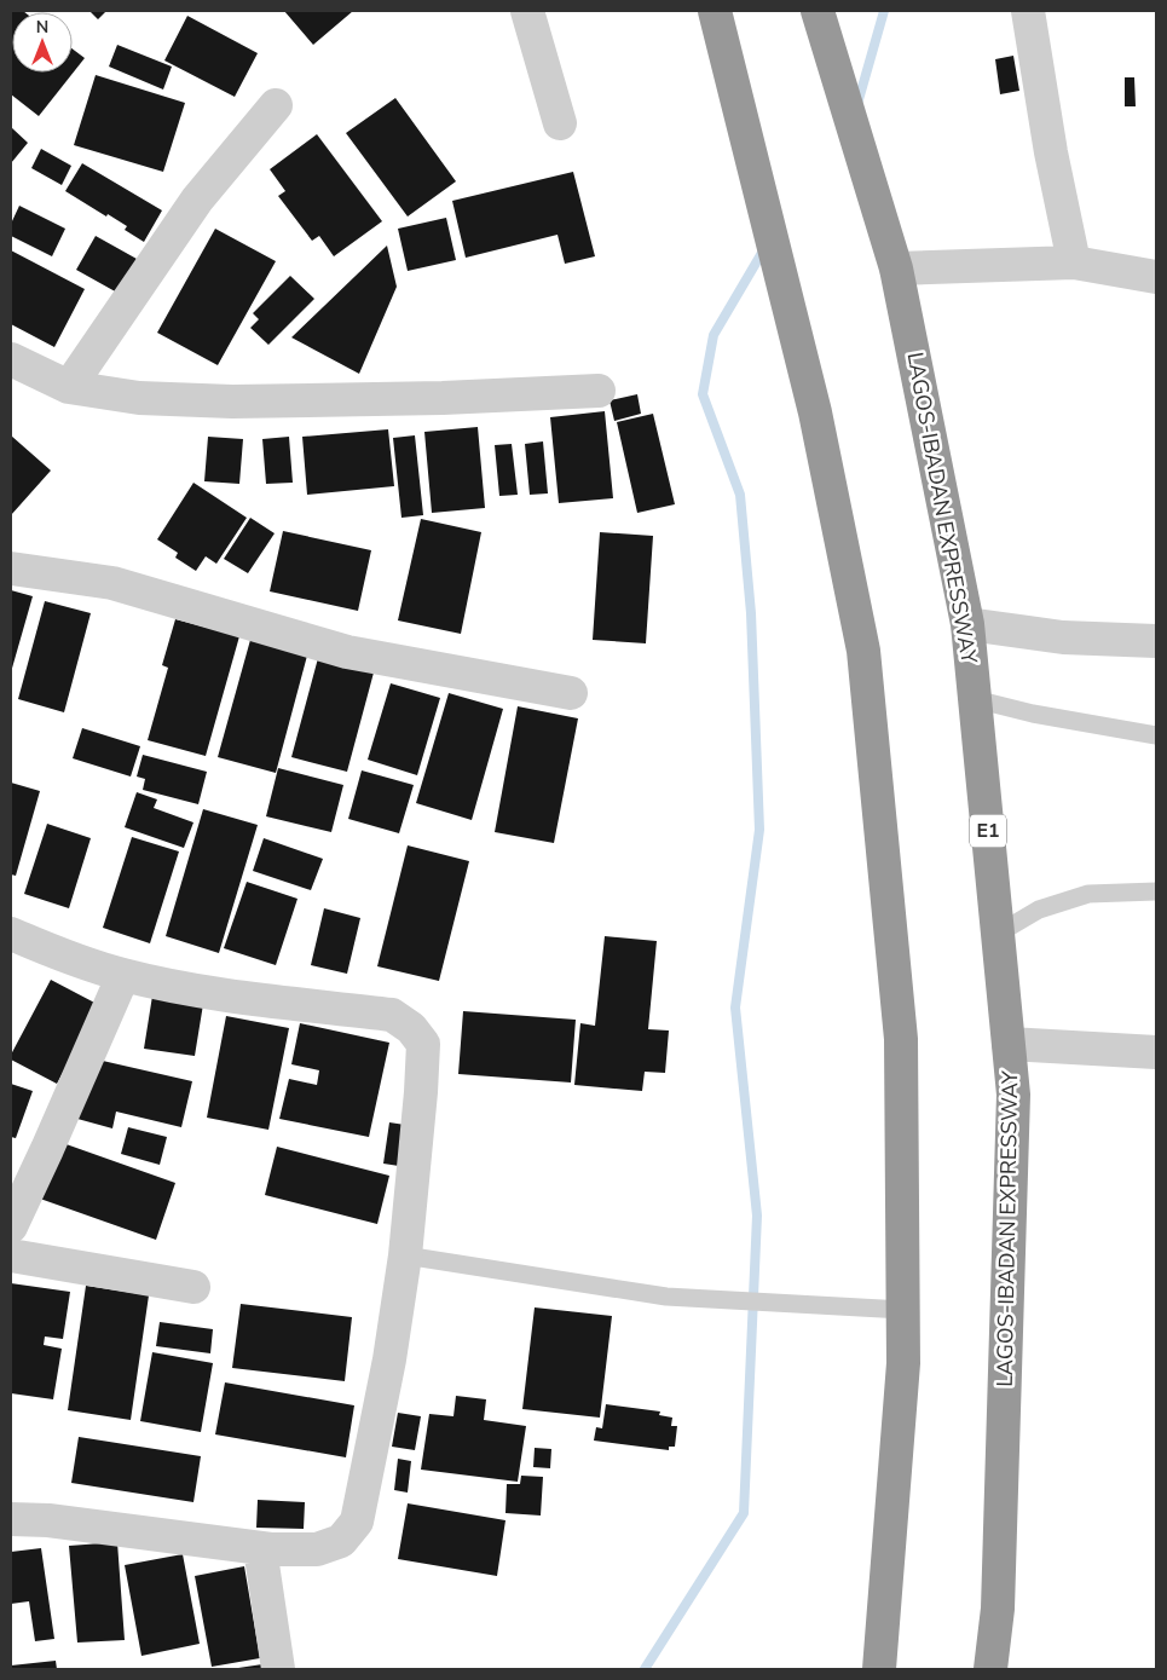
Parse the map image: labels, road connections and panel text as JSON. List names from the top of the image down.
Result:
{
  "streets": {
    "highway": ["LAGOS-IBADAN EXPRESSWAY", "E1"]
  },
  "north": "top"
}
